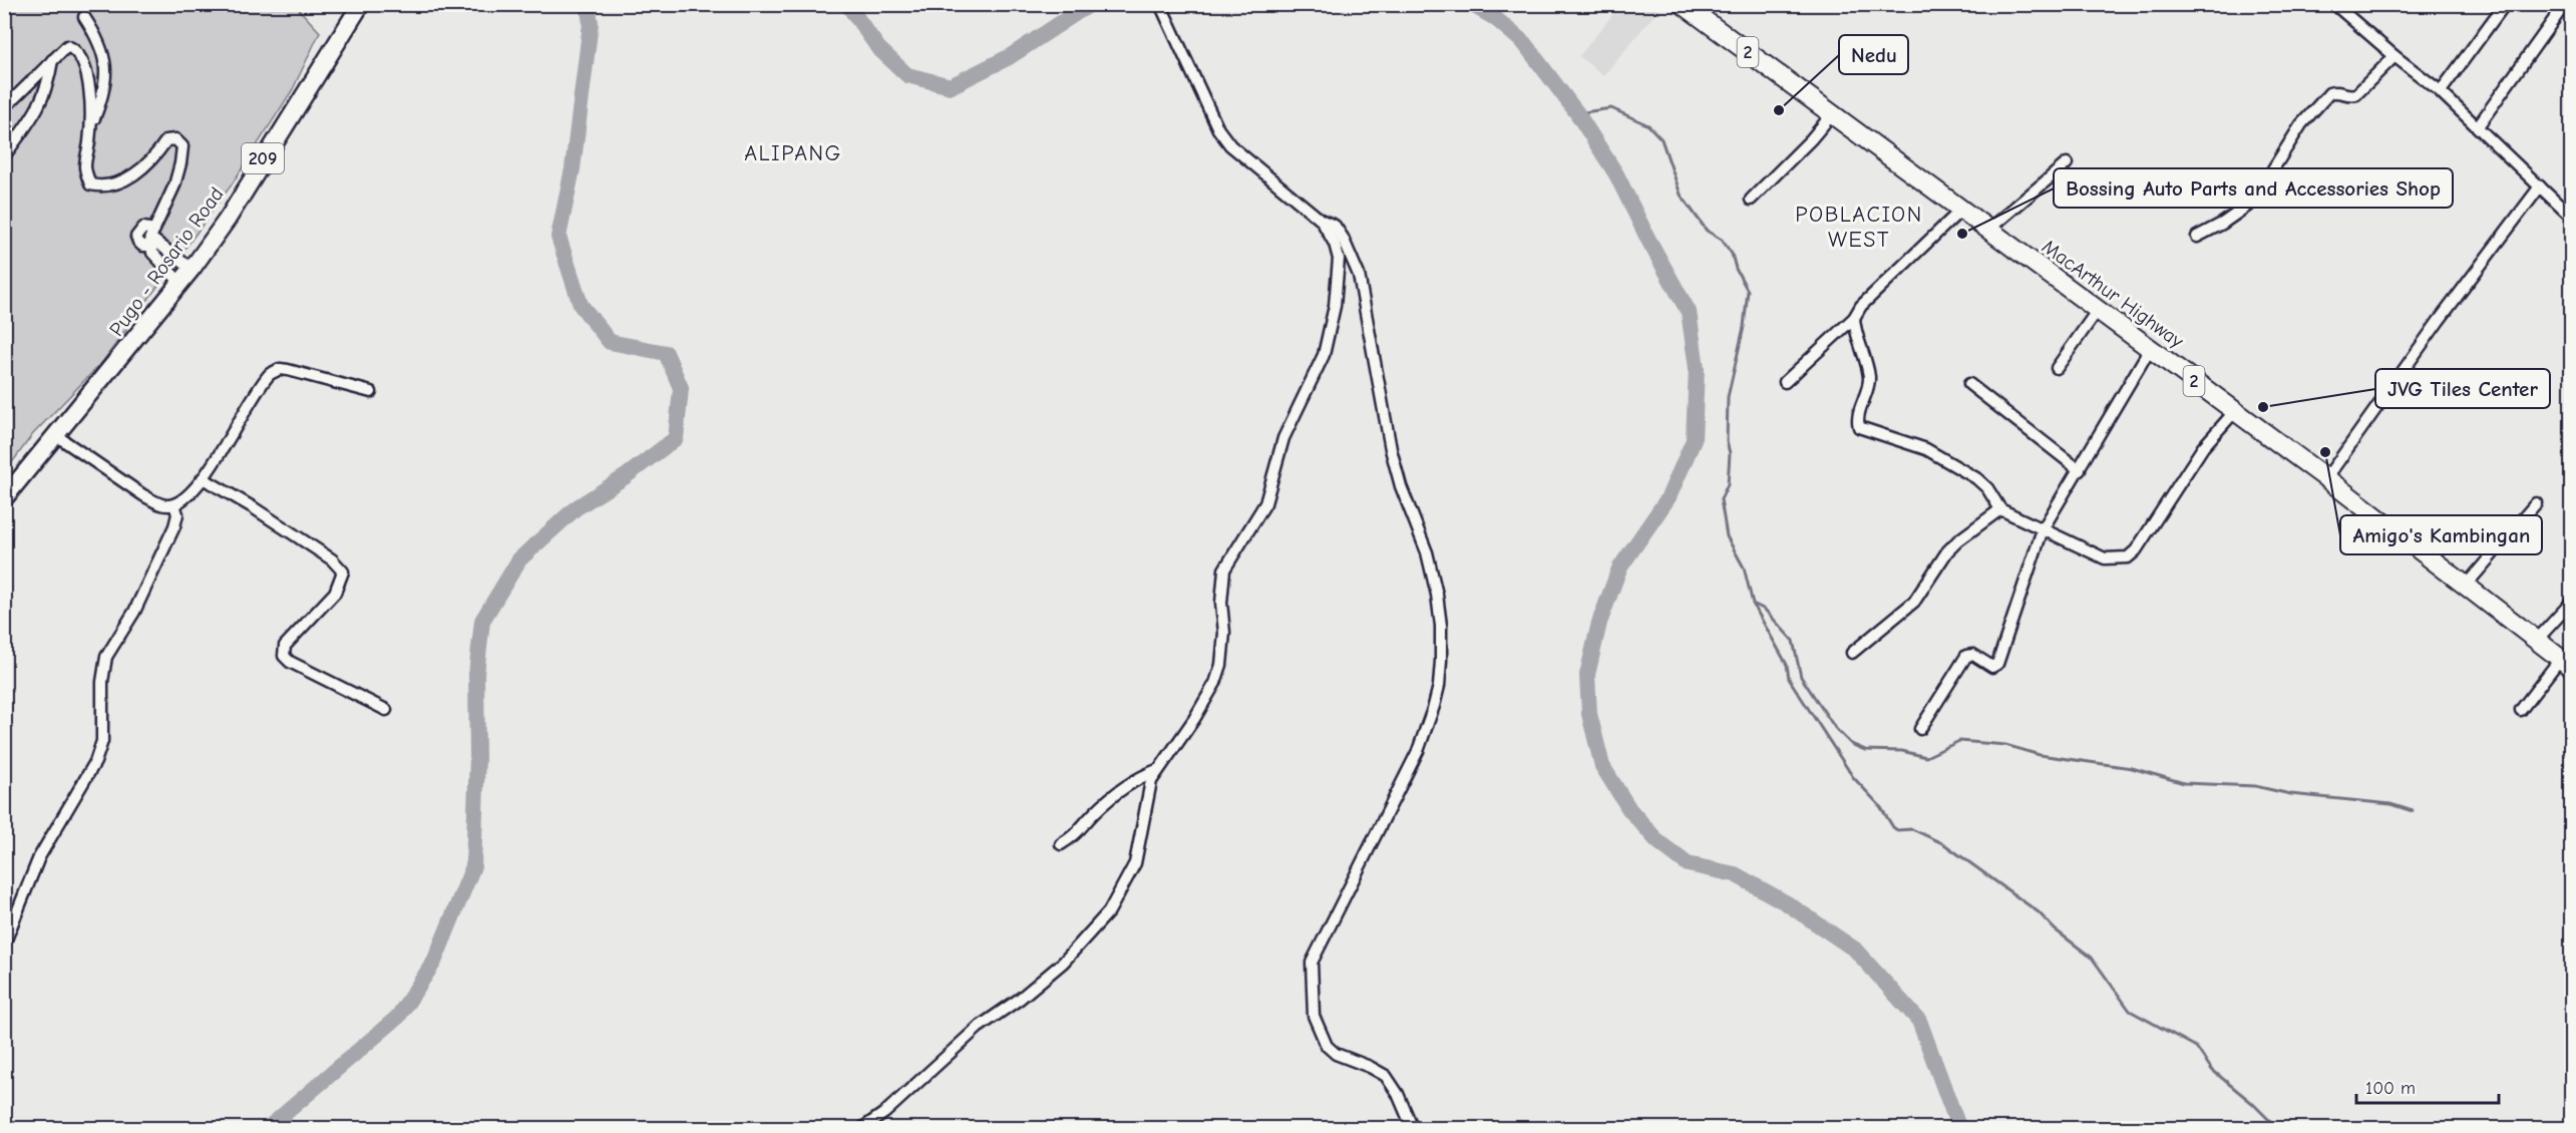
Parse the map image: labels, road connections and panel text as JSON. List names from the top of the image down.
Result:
{
  "streets": {
    "highway": ["2", "MacArthur Highway"],
    "main road": ["209", "Pugo - Rosario Road"]
  },
  "districts": ["ALIPANG", "POBLACION WEST"],
  "places": [
    "Nedu",
    "Bossing Auto Parts and Accessories Shop",
    "JVG Tiles Center",
    "Amigo's Kambingan"
  ],
  "scale_bar": "100 m"
}
